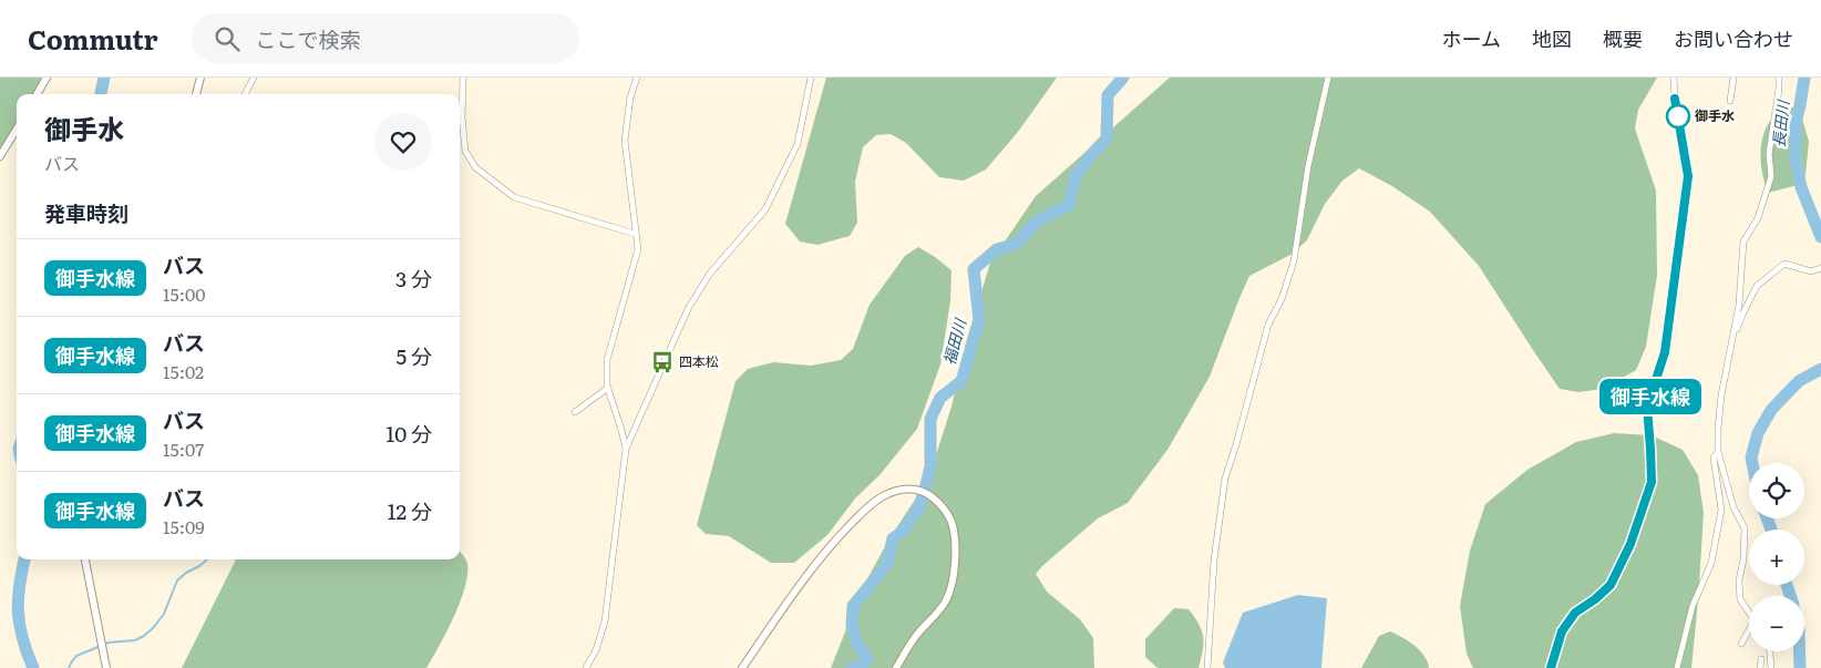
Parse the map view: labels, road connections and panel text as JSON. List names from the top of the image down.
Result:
{
  "water": ["長田川", "福田川"],
  "places": {
    "other": ["御手水"],
    "bus stop": ["四本松"]
  },
  "lines": ["bus line 御手水線"],
  "page": {
    "header": "Commutr",
    "search": "ここで検索",
    "nav": [
      "ホーム",
      "地図",
      "概要",
      "お問い合わせ"
    ],
    "on_map": "御手水線",
    "heading": [
      ["御手水", "バス"],
      "発車時刻"
    ],
    "list": [
      {
        "mark": "御手水線",
        "name": "バス",
        "note": "15:00",
        "value": "3 分"
      },
      {
        "mark": "御手水線",
        "name": "バス",
        "note": "15:02",
        "value": "5 分"
      },
      {
        "mark": "御手水線",
        "name": "バス",
        "note": "15:07",
        "value": "10 分"
      },
      {
        "mark": "御手水線",
        "name": "バス",
        "note": "15:09",
        "value": "12 分"
      }
    ],
    "map_buttons": ["+", "−"]
  }
}
